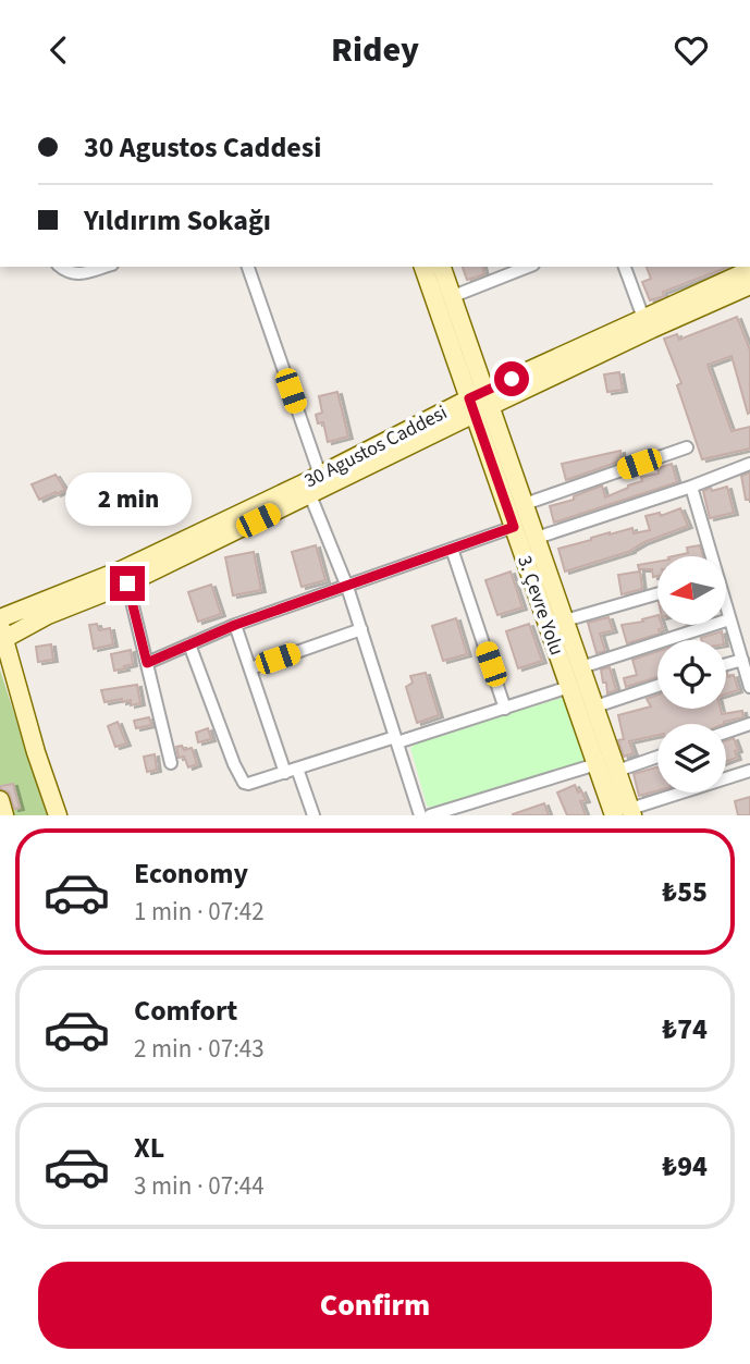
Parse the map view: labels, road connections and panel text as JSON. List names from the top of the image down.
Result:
{
  "streets": {
    "main road": ["30 Agustos Caddesi", "3. Çevre Yolu"]
  },
  "crossings": [
    ["30 Agustos Caddesi", "3. Çevre Yolu"]
  ],
  "north": "left",
  "page": {
    "header": "Ridey",
    "banner": ["30 Agustos Caddesi", "Yıldırım Sokağı"],
    "bubble": "2 min",
    "list": [
      {
        "name": "Economy",
        "note": "1 min · 07:42",
        "value": "₺55"
      },
      {
        "name": "Comfort",
        "note": "2 min · 07:43",
        "value": "₺74"
      },
      {
        "name": "XL",
        "note": "3 min · 07:44",
        "value": "₺94"
      }
    ],
    "buttons": "Confirm"
  }
}
